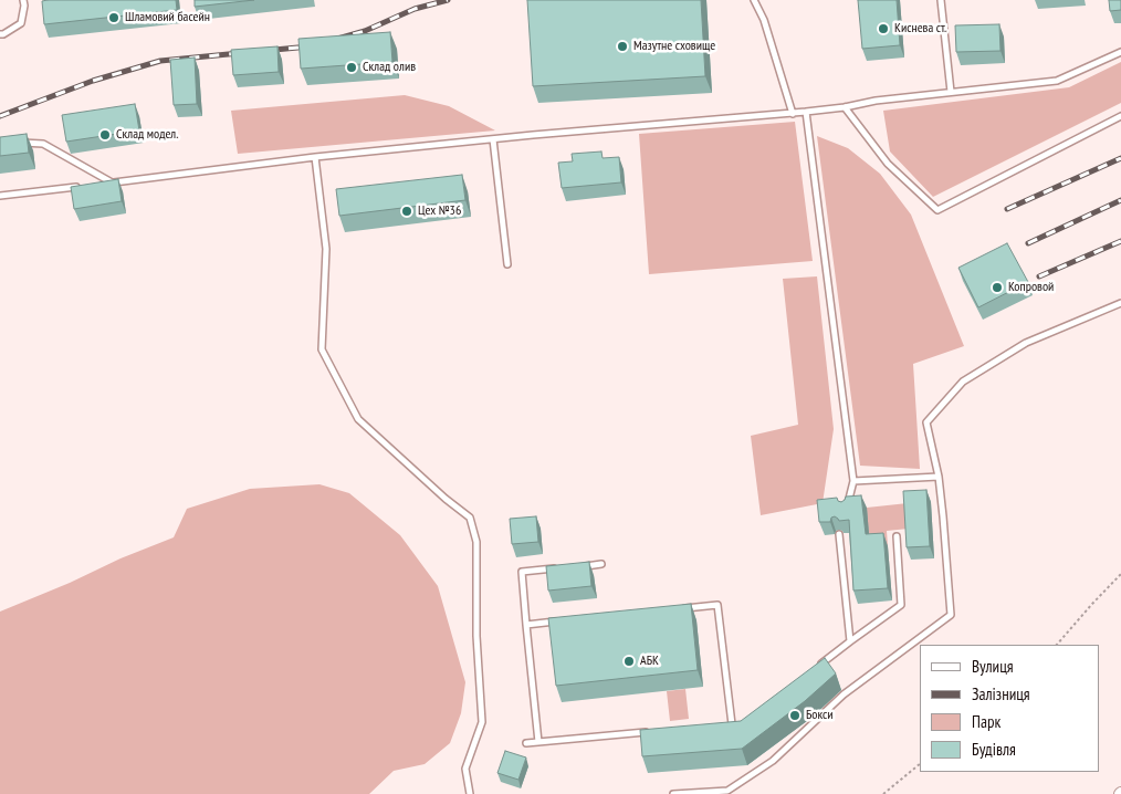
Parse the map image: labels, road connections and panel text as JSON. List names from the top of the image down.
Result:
{
  "places": [
    "Шламовий басейн",
    "Киснева ст.",
    "Мазутне сховище",
    "Склад олив",
    "Склад модел.",
    "Цех №36",
    "Копровой",
    "АБК",
    "Бокси"
  ],
  "legend": [
    "Вулиця",
    "Залізниця",
    "Парк",
    "Будівля"
  ]
}
